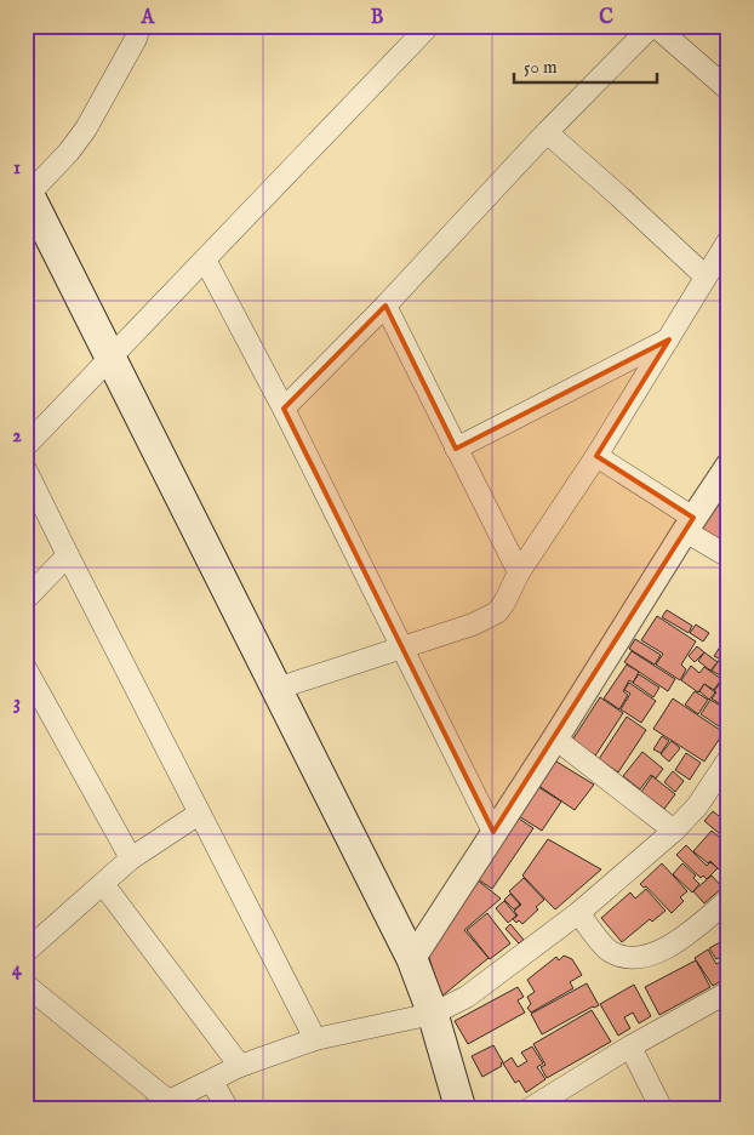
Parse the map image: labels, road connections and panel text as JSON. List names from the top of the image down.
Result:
{
  "scale_bar": "50 m",
  "grid": {
    "columns": ["A", "B", "C"],
    "rows": [
      "1",
      "2",
      "3",
      "4"
    ]
  }
}
